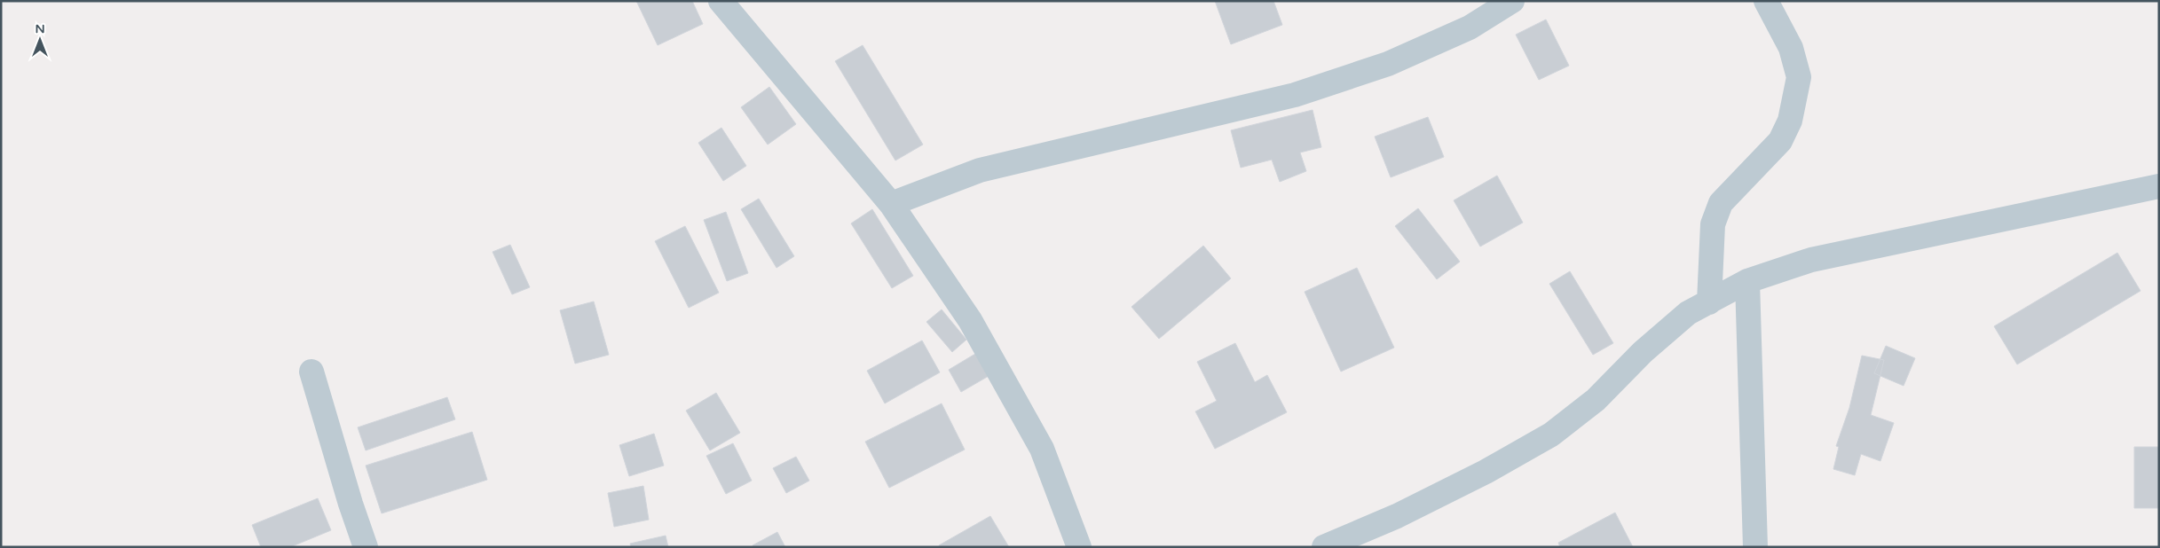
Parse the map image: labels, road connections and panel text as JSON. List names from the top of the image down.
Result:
{
  "north": "top"
}
